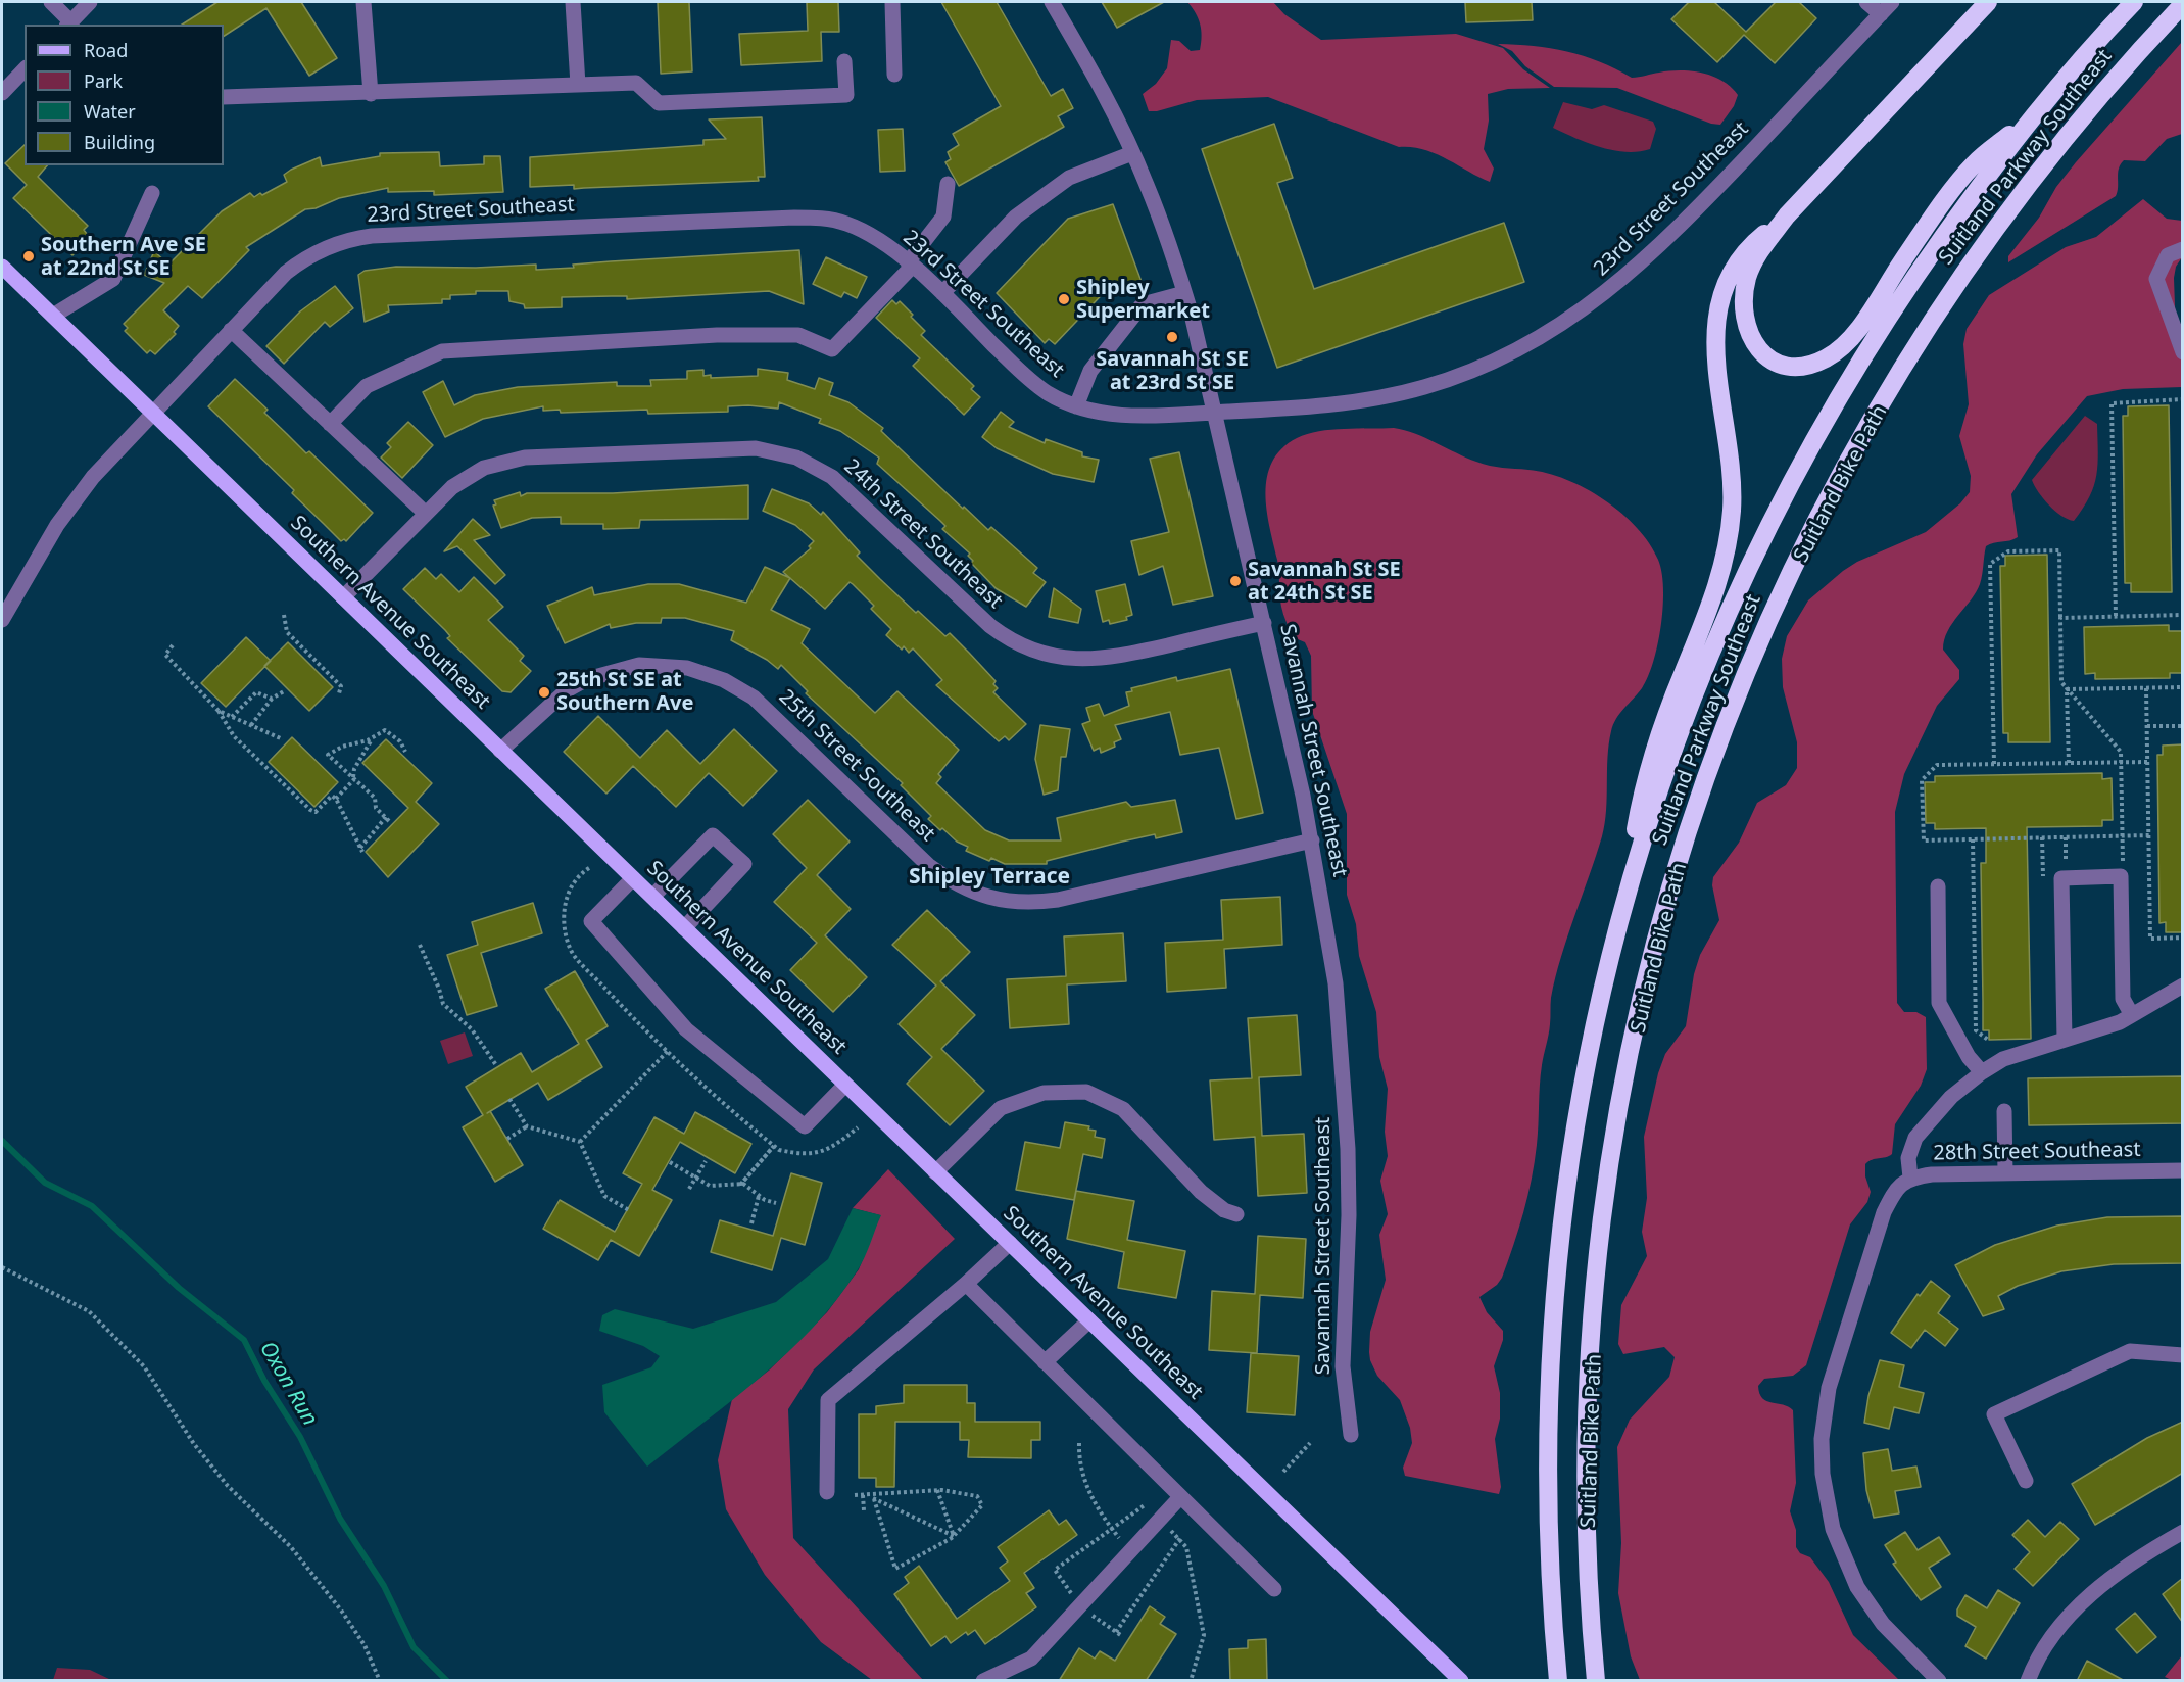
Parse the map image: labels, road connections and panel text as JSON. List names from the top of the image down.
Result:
{
  "streets": {
    "highway": ["Suitland Parkway Southeast"],
    "main road": ["Southern Avenue Southeast"],
    "street": [
      "23rd Street Southeast",
      "24th Street Southeast",
      "Savannah Street Southeast",
      "25th Street Southeast",
      "28th Street Southeast"
    ]
  },
  "crossings": [
    ["23rd Street Southeast", "Southern Avenue Southeast"],
    ["23rd Street Southeast", "Savannah Street Southeast"],
    ["24th Street Southeast", "Southern Avenue Southeast"],
    ["24th Street Southeast", "Savannah Street Southeast"],
    ["Southern Avenue Southeast", "25th Street Southeast"],
    ["Savannah Street Southeast", "25th Street Southeast"]
  ],
  "districts": ["Shipley Terrace"],
  "water": ["Oxon Run"],
  "places": [
    "Southern Ave SE at 22nd St SE",
    "Shipley Supermarket",
    "Savannah St SE at 23rd St SE",
    "Savannah St SE at 24th St SE",
    "25th St SE at Southern Ave"
  ],
  "legend": [
    "Road",
    "Park",
    "Water",
    "Building"
  ]
}
